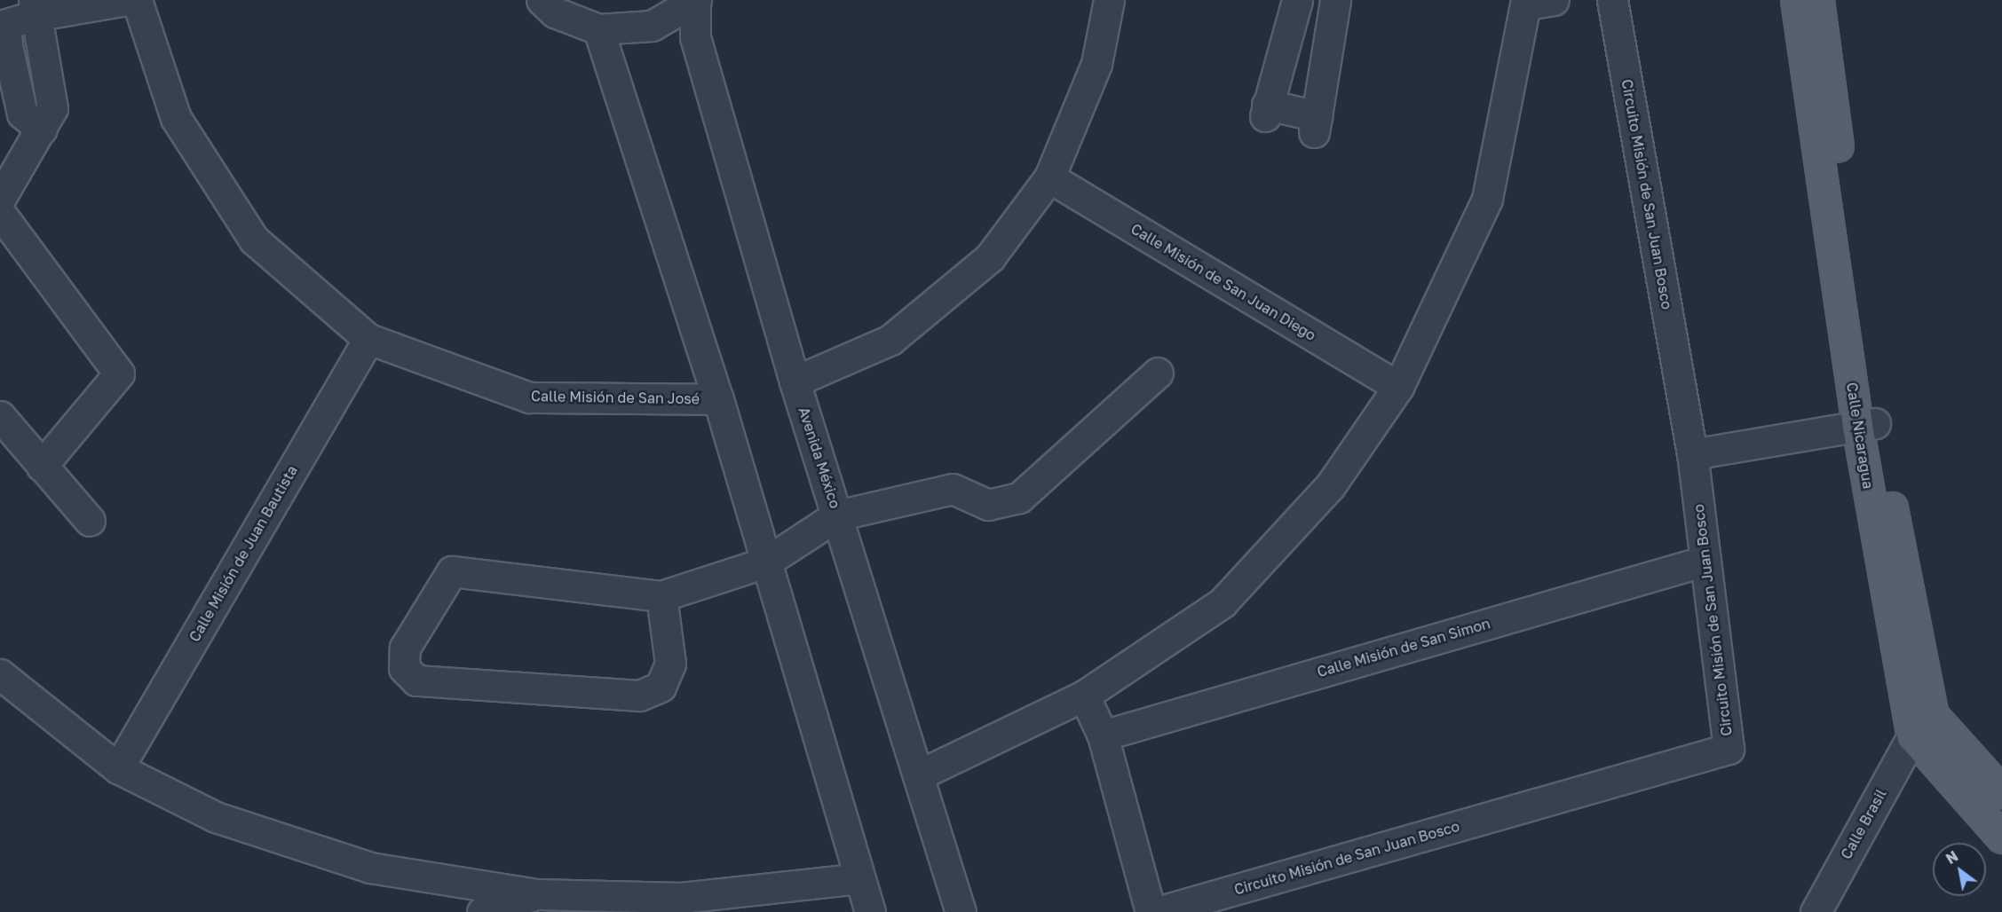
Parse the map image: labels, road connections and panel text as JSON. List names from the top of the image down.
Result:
{
  "streets": {
    "main road": ["Calle Nicaragua"],
    "street": [
      "Circuito Misión de San Juan Bosco",
      "Calle Misión de San Juan Diego",
      "Calle Misión de San José",
      "Avenida México",
      "Calle Misión de Juan Bautista",
      "Calle Misión de San Simon",
      "Calle Brasil"
    ]
  },
  "crossings": [
    ["Circuito Misión de San Juan Bosco", "Calle Misión de San Simon"],
    ["Calle Misión de San José", "Calle Misión de Juan Bautista"],
    ["Calle Nicaragua", "Calle Brasil"]
  ],
  "north": "top left"
}
